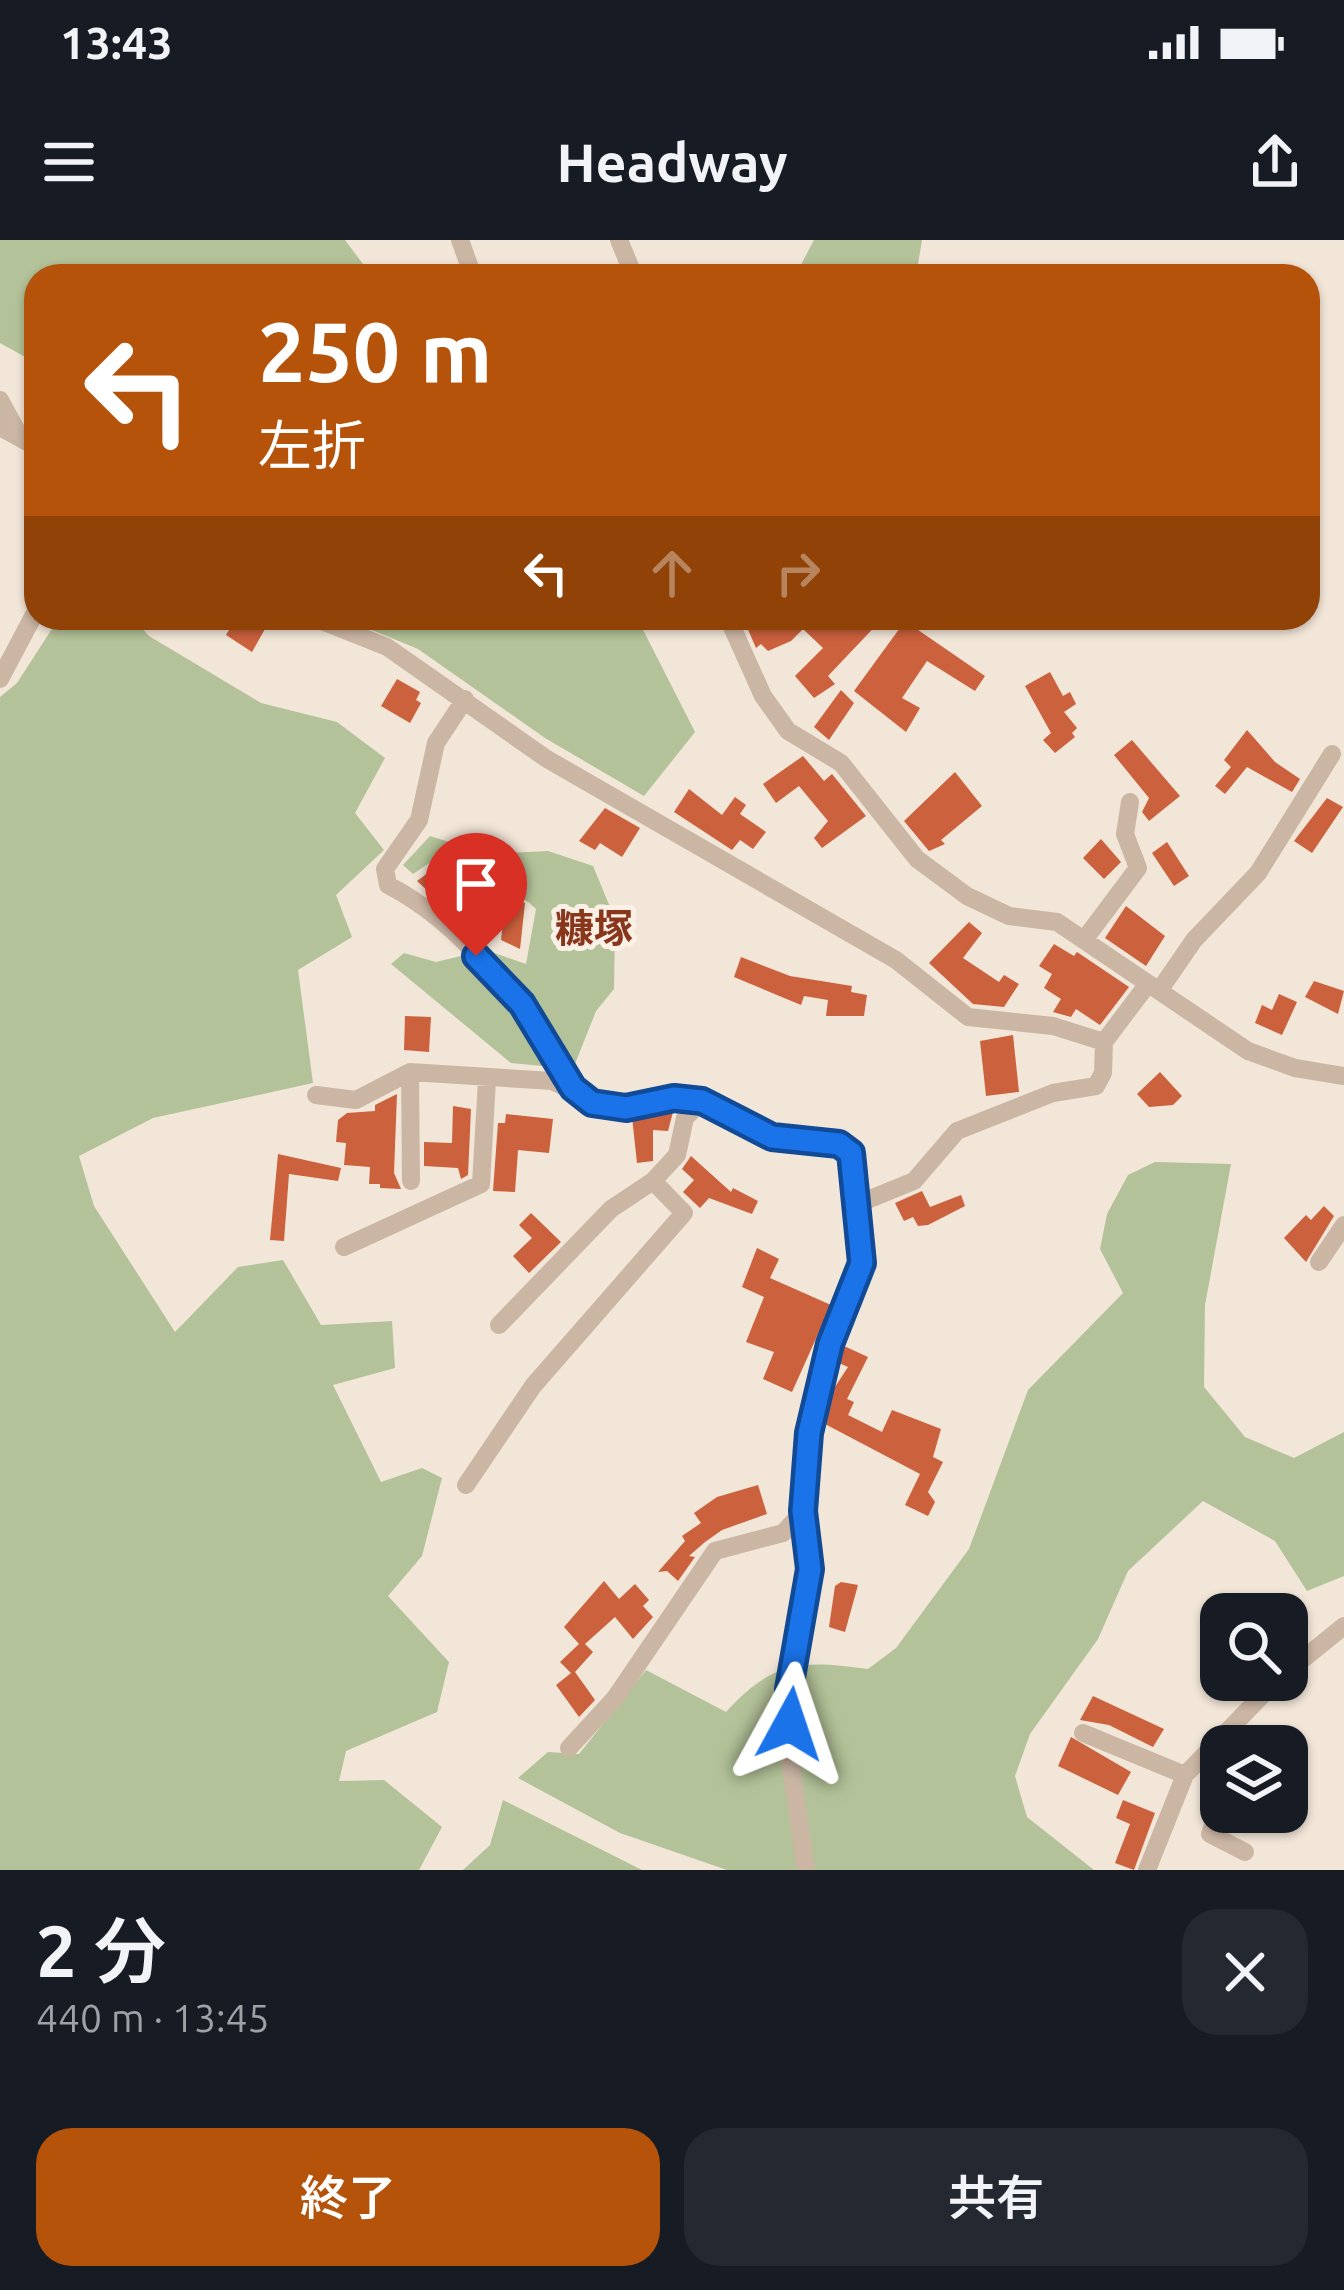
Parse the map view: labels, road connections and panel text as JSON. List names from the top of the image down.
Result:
{
  "districts": ["糠塚"],
  "page": {
    "status": "13:43",
    "header": "Headway",
    "turn": ["250 m", "左折"],
    "heading": ["2 分", "440 m · 13:45"],
    "buttons": ["終了", "共有"]
  }
}
